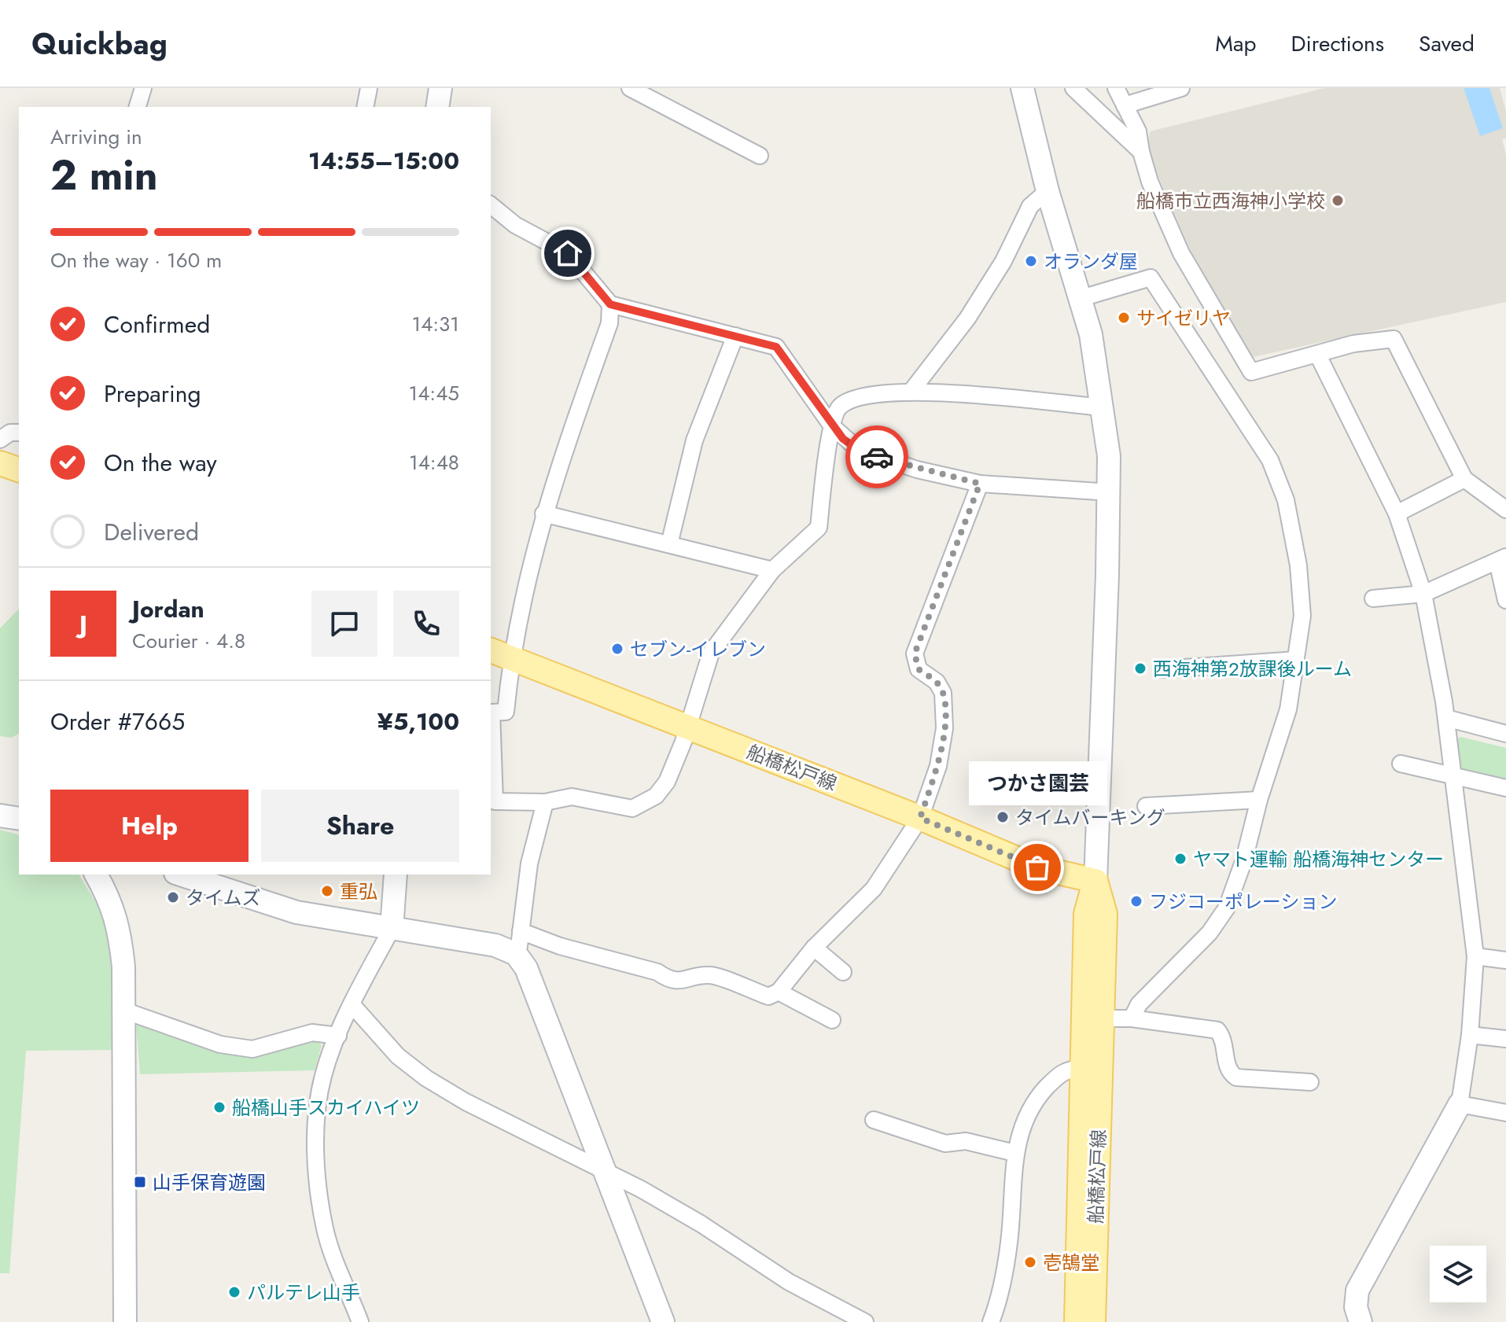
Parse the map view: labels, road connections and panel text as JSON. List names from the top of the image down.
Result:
{
  "streets": {
    "main road": ["船橋松戸線"]
  },
  "places": {
    "other": [
      "船橋市立西海神小学校",
      "オランダ屋",
      "サイゼリヤ",
      "セブン-イレブン",
      "西海神第2放課後ルーム",
      "タイムバーキング",
      "ヤマト運輸 船橋海神センター",
      "つかさ園芸",
      "重弘",
      "タイムズ",
      "フジコーポレーション",
      "船橋山手スカイハイツ",
      "壱鵠堂",
      "パルテレ山手"
    ],
    "transit": ["山手保育遊園"]
  },
  "page": {
    "header": "Quickbag",
    "nav": ["Map", "Directions", "Saved"],
    "heading": ["2 min", "Arriving in", "14:55–15:00"],
    "panel": [
      "Jordan",
      "Courier · 4.8",
      "Order #7665",
      "¥5,100"
    ],
    "bar": "On the way · 160 m",
    "list": [
      ["Confirmed", "14:31"],
      ["Preparing", "14:45"],
      ["On the way", "14:48"],
      "Delivered"
    ],
    "round": "J",
    "bubble": "つかさ園芸",
    "buttons": ["Help", "Share"]
  }
}
